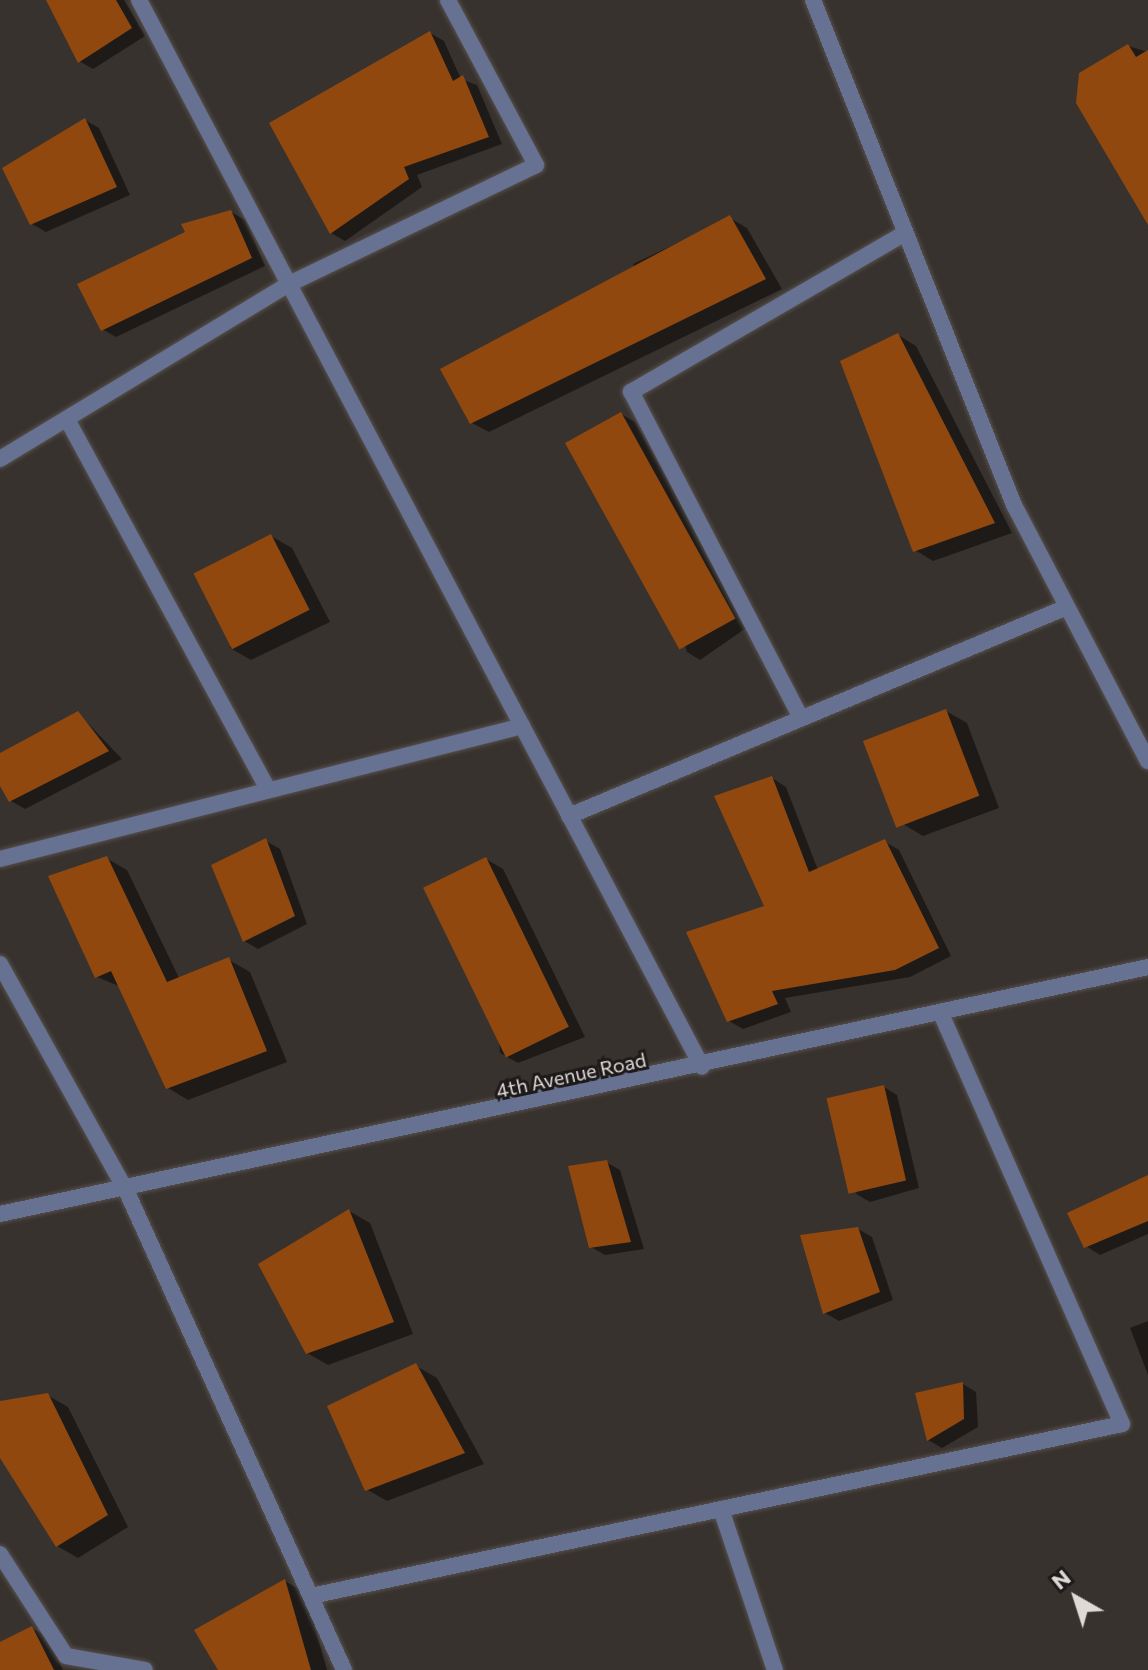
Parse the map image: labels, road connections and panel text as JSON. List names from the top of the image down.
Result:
{
  "streets": {
    "street": ["4th Avenue Road"]
  },
  "north": "top left"
}
